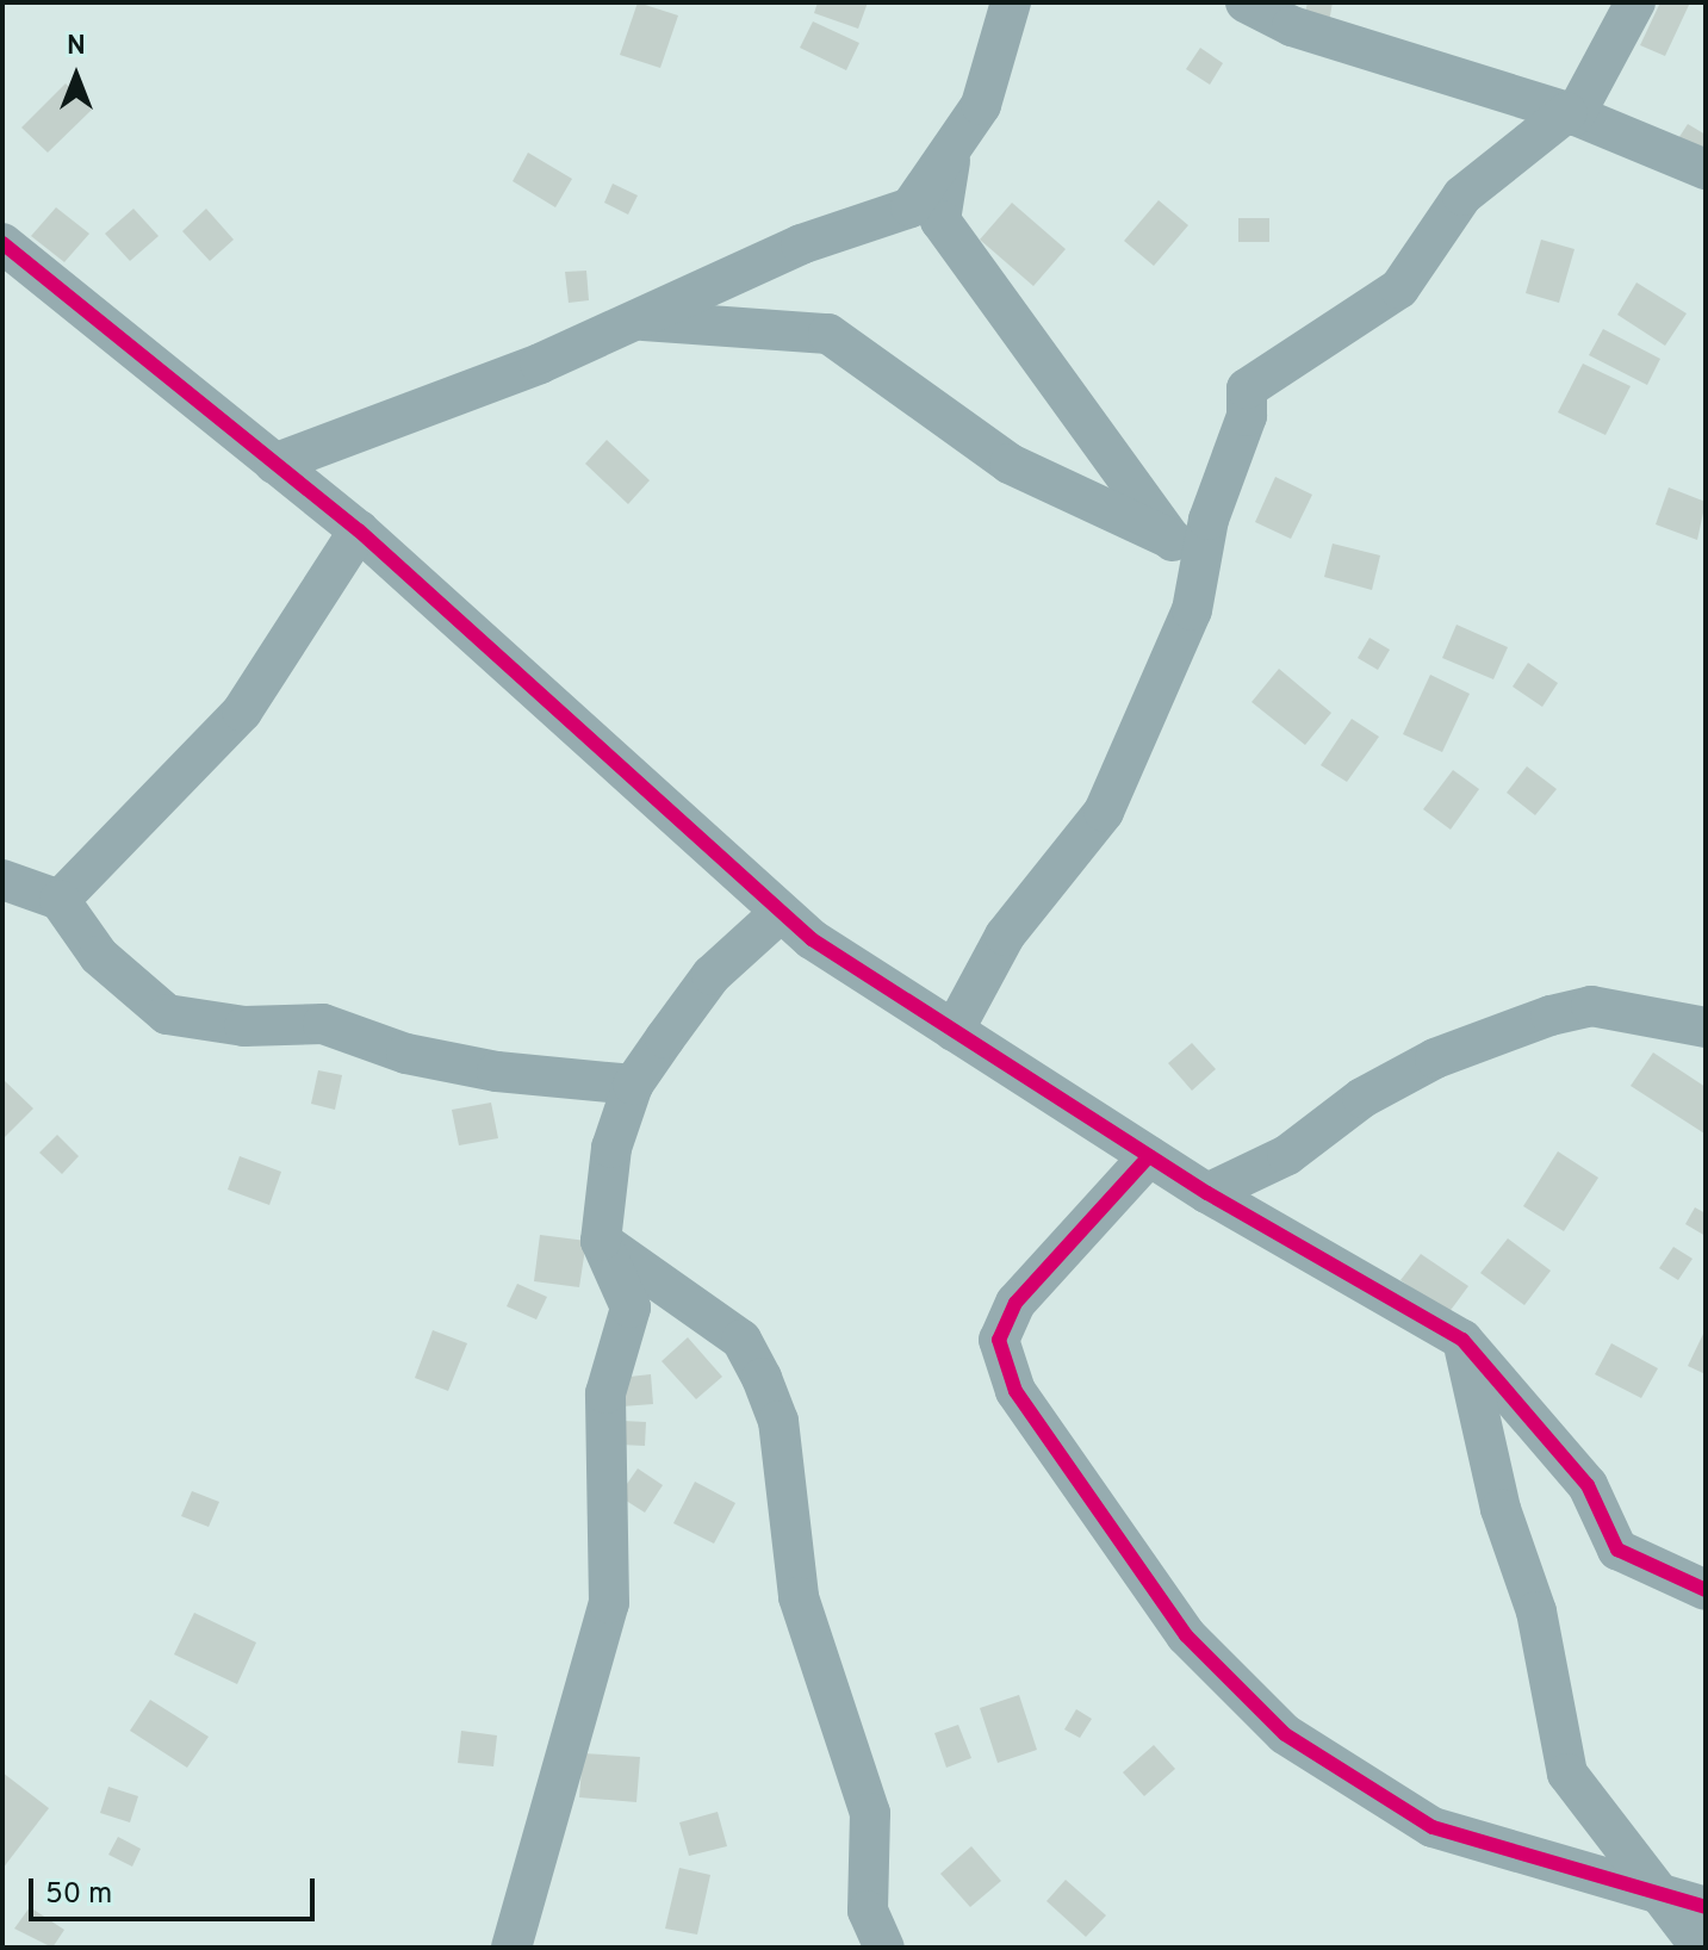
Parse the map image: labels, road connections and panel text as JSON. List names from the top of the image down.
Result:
{
  "scale_bar": "50 m",
  "north": "top"
}
